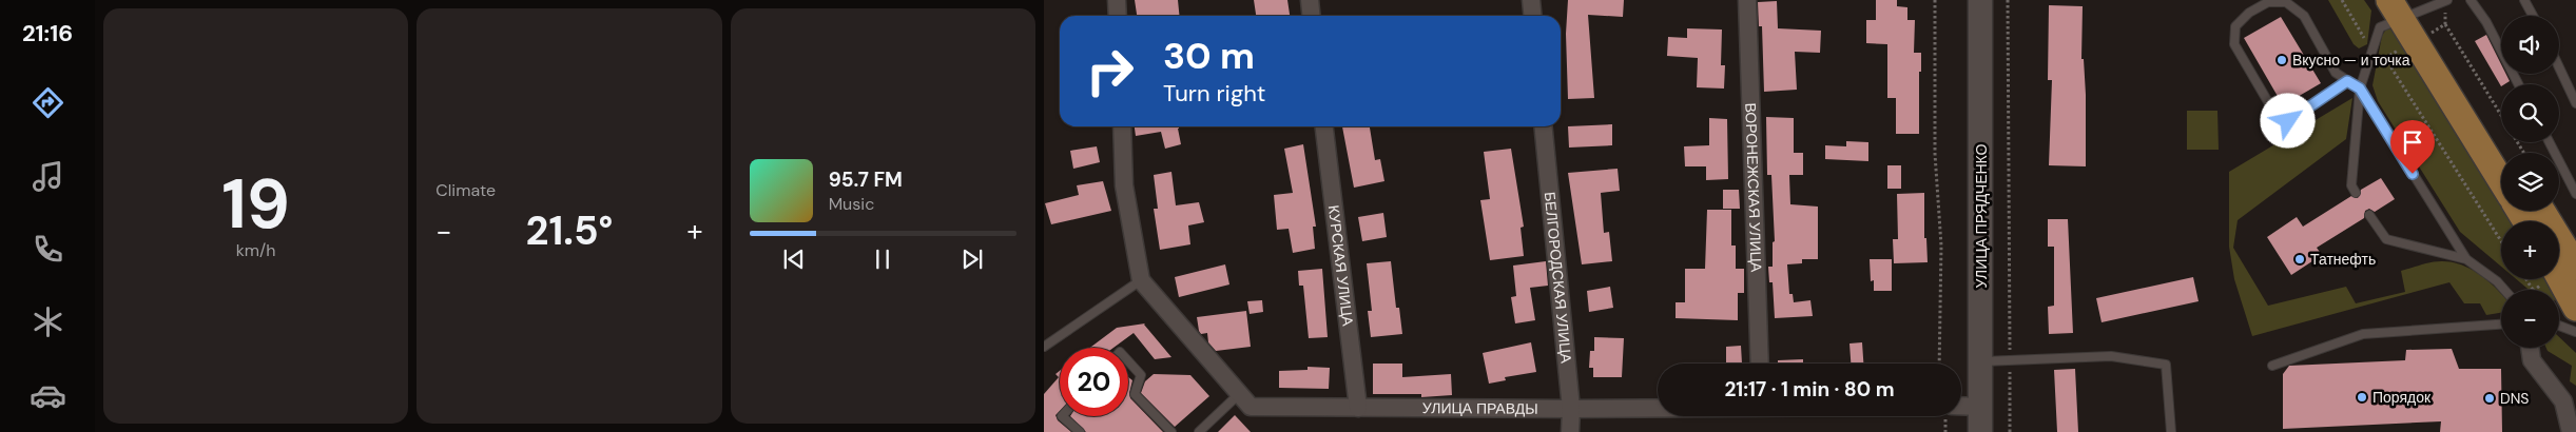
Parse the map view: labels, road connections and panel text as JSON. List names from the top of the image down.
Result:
{
  "streets": {
    "main road": ["УЛИЦА ПРЯДЧЕНКО"],
    "street": [
      "ВОРОНЕЖСКАЯ УЛИЦА",
      "КУРСКАЯ УЛИЦА",
      "БЕЛГОРОДСКАЯ УЛИЦА",
      "УЛИЦА ПРАВДЫ"
    ]
  },
  "crossings": [
    ["КУРСКАЯ УЛИЦА", "УЛИЦА ПРАВДЫ"],
    ["БЕЛГОРОДСКАЯ УЛИЦА", "УЛИЦА ПРАВДЫ"]
  ],
  "places": [
    "Вкусно — и точка",
    "Татнефть",
    "Порядок",
    "DNS"
  ],
  "page": {
    "tabs": "21:16",
    "tile": [
      ["19", "km/h"],
      "Climate"
    ],
    "map_buttons": ["+", "−"],
    "turn": ["30 m", "Turn right"],
    "song": ["95.7 FM", "Music"],
    "heat": ["−", "21.5°", "+"],
    "limit": "20",
    "trip": "21:17 · 1 min · 80 m"
  }
}
